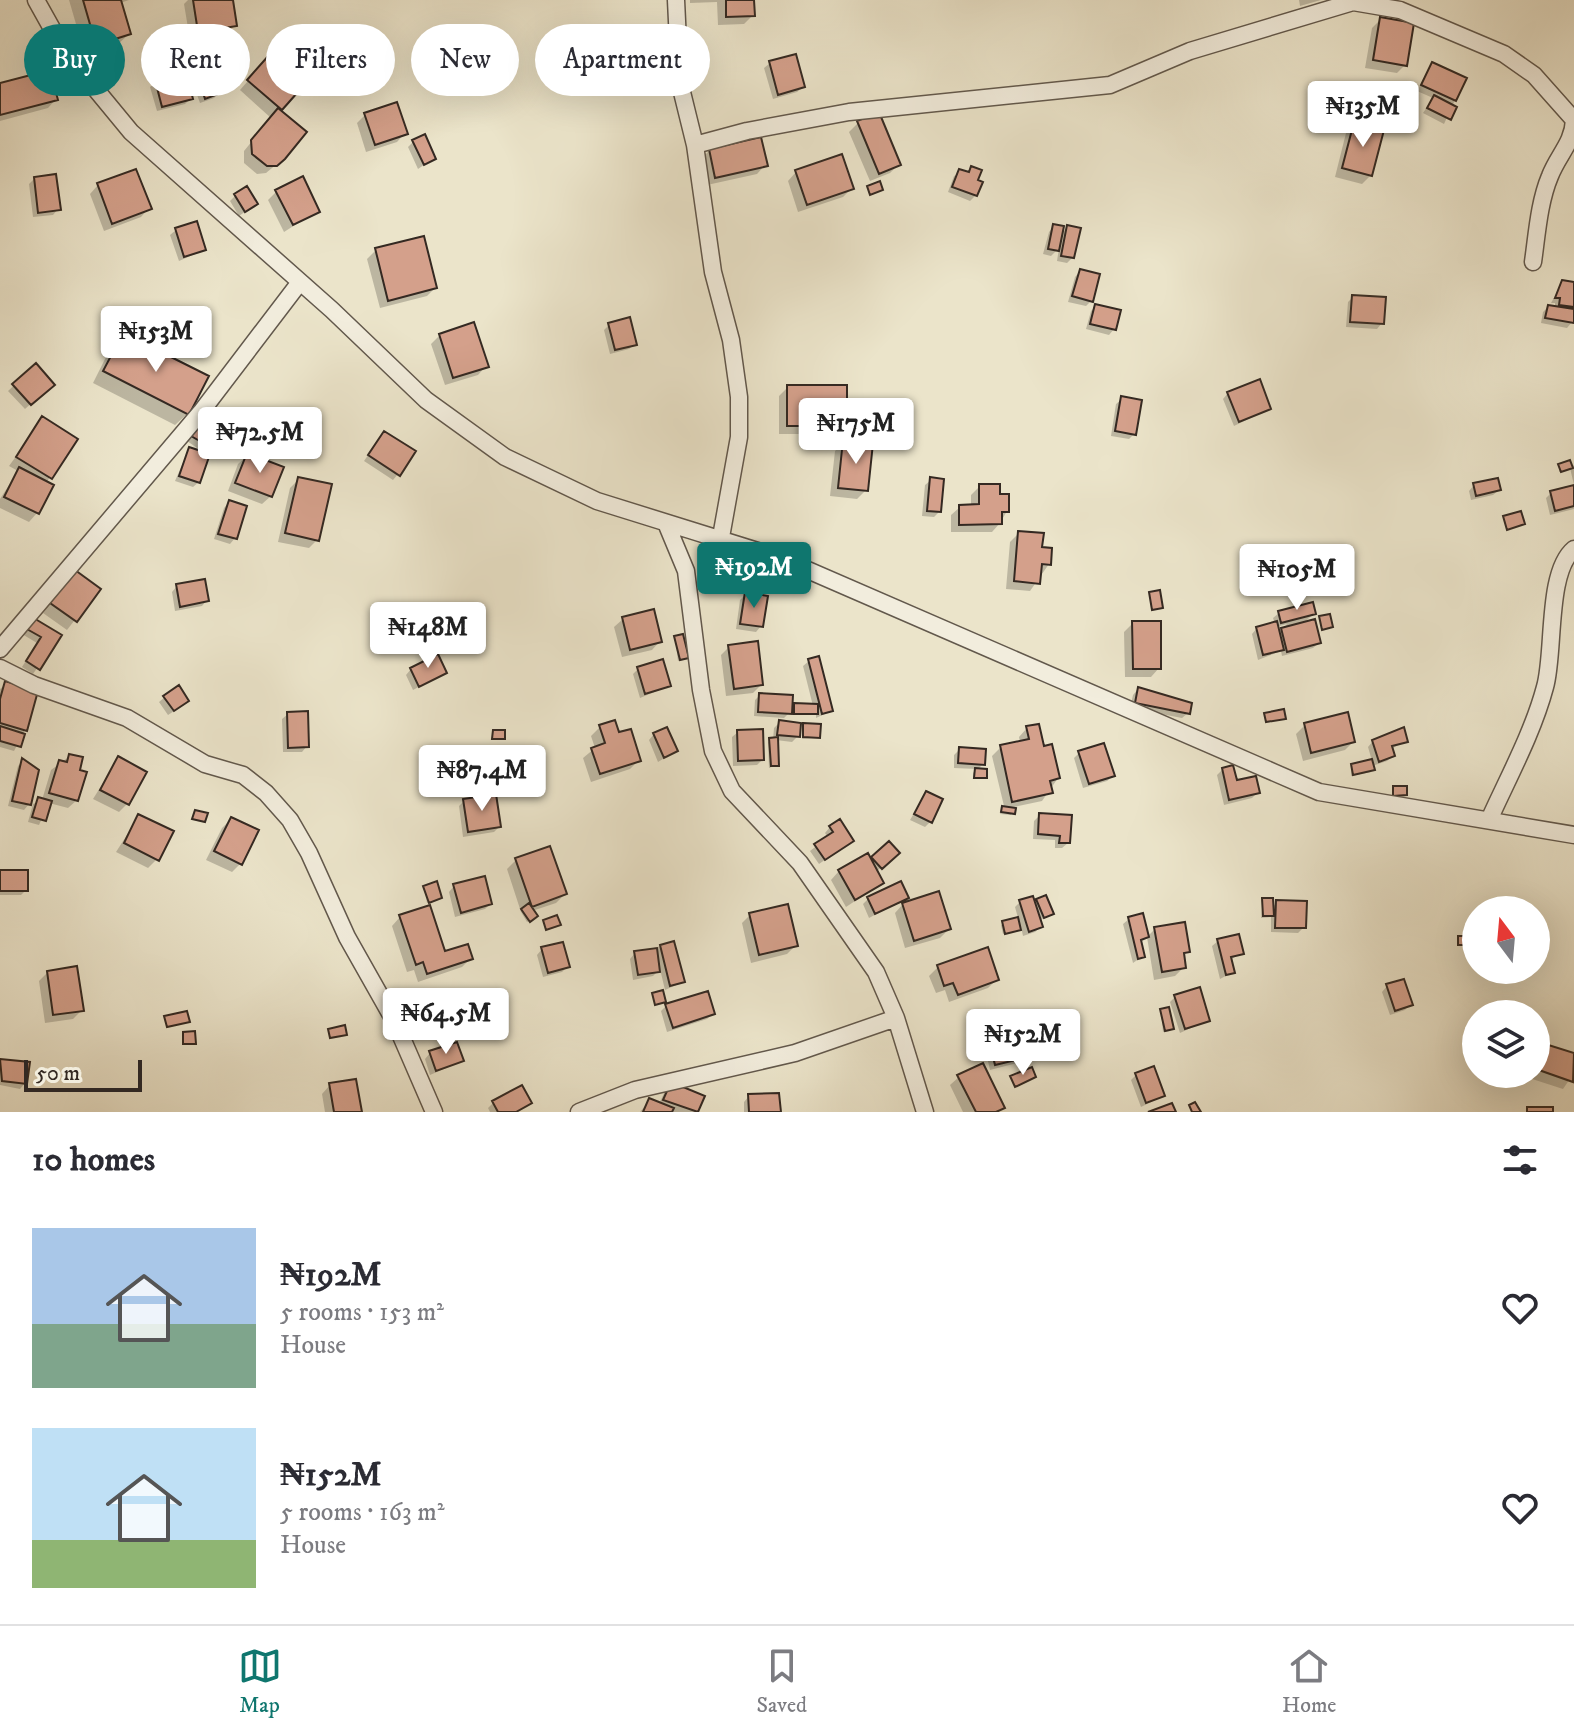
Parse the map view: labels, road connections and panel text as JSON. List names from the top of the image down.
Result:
{
  "scale_bar": "50 m",
  "north": "top",
  "page": {
    "chip": [
      "Buy",
      "Rent",
      "Filters",
      "New",
      "Apartment"
    ],
    "price": [
      "₦135M",
      "₦153M",
      "₦175M",
      "₦72.5M",
      "₦192M",
      "₦105M",
      "₦148M",
      "₦87.4M",
      "₦64.5M",
      "₦152M"
    ],
    "scale": "50 m",
    "heading": "10 homes",
    "list": [
      {
        "name": "₦192M",
        "note": "5 rooms · 153 m² · House"
      },
      {
        "name": "₦152M",
        "note": "5 rooms · 163 m² · House"
      }
    ],
    "tabs": ["Map", "Saved", "Home"]
  }
}
